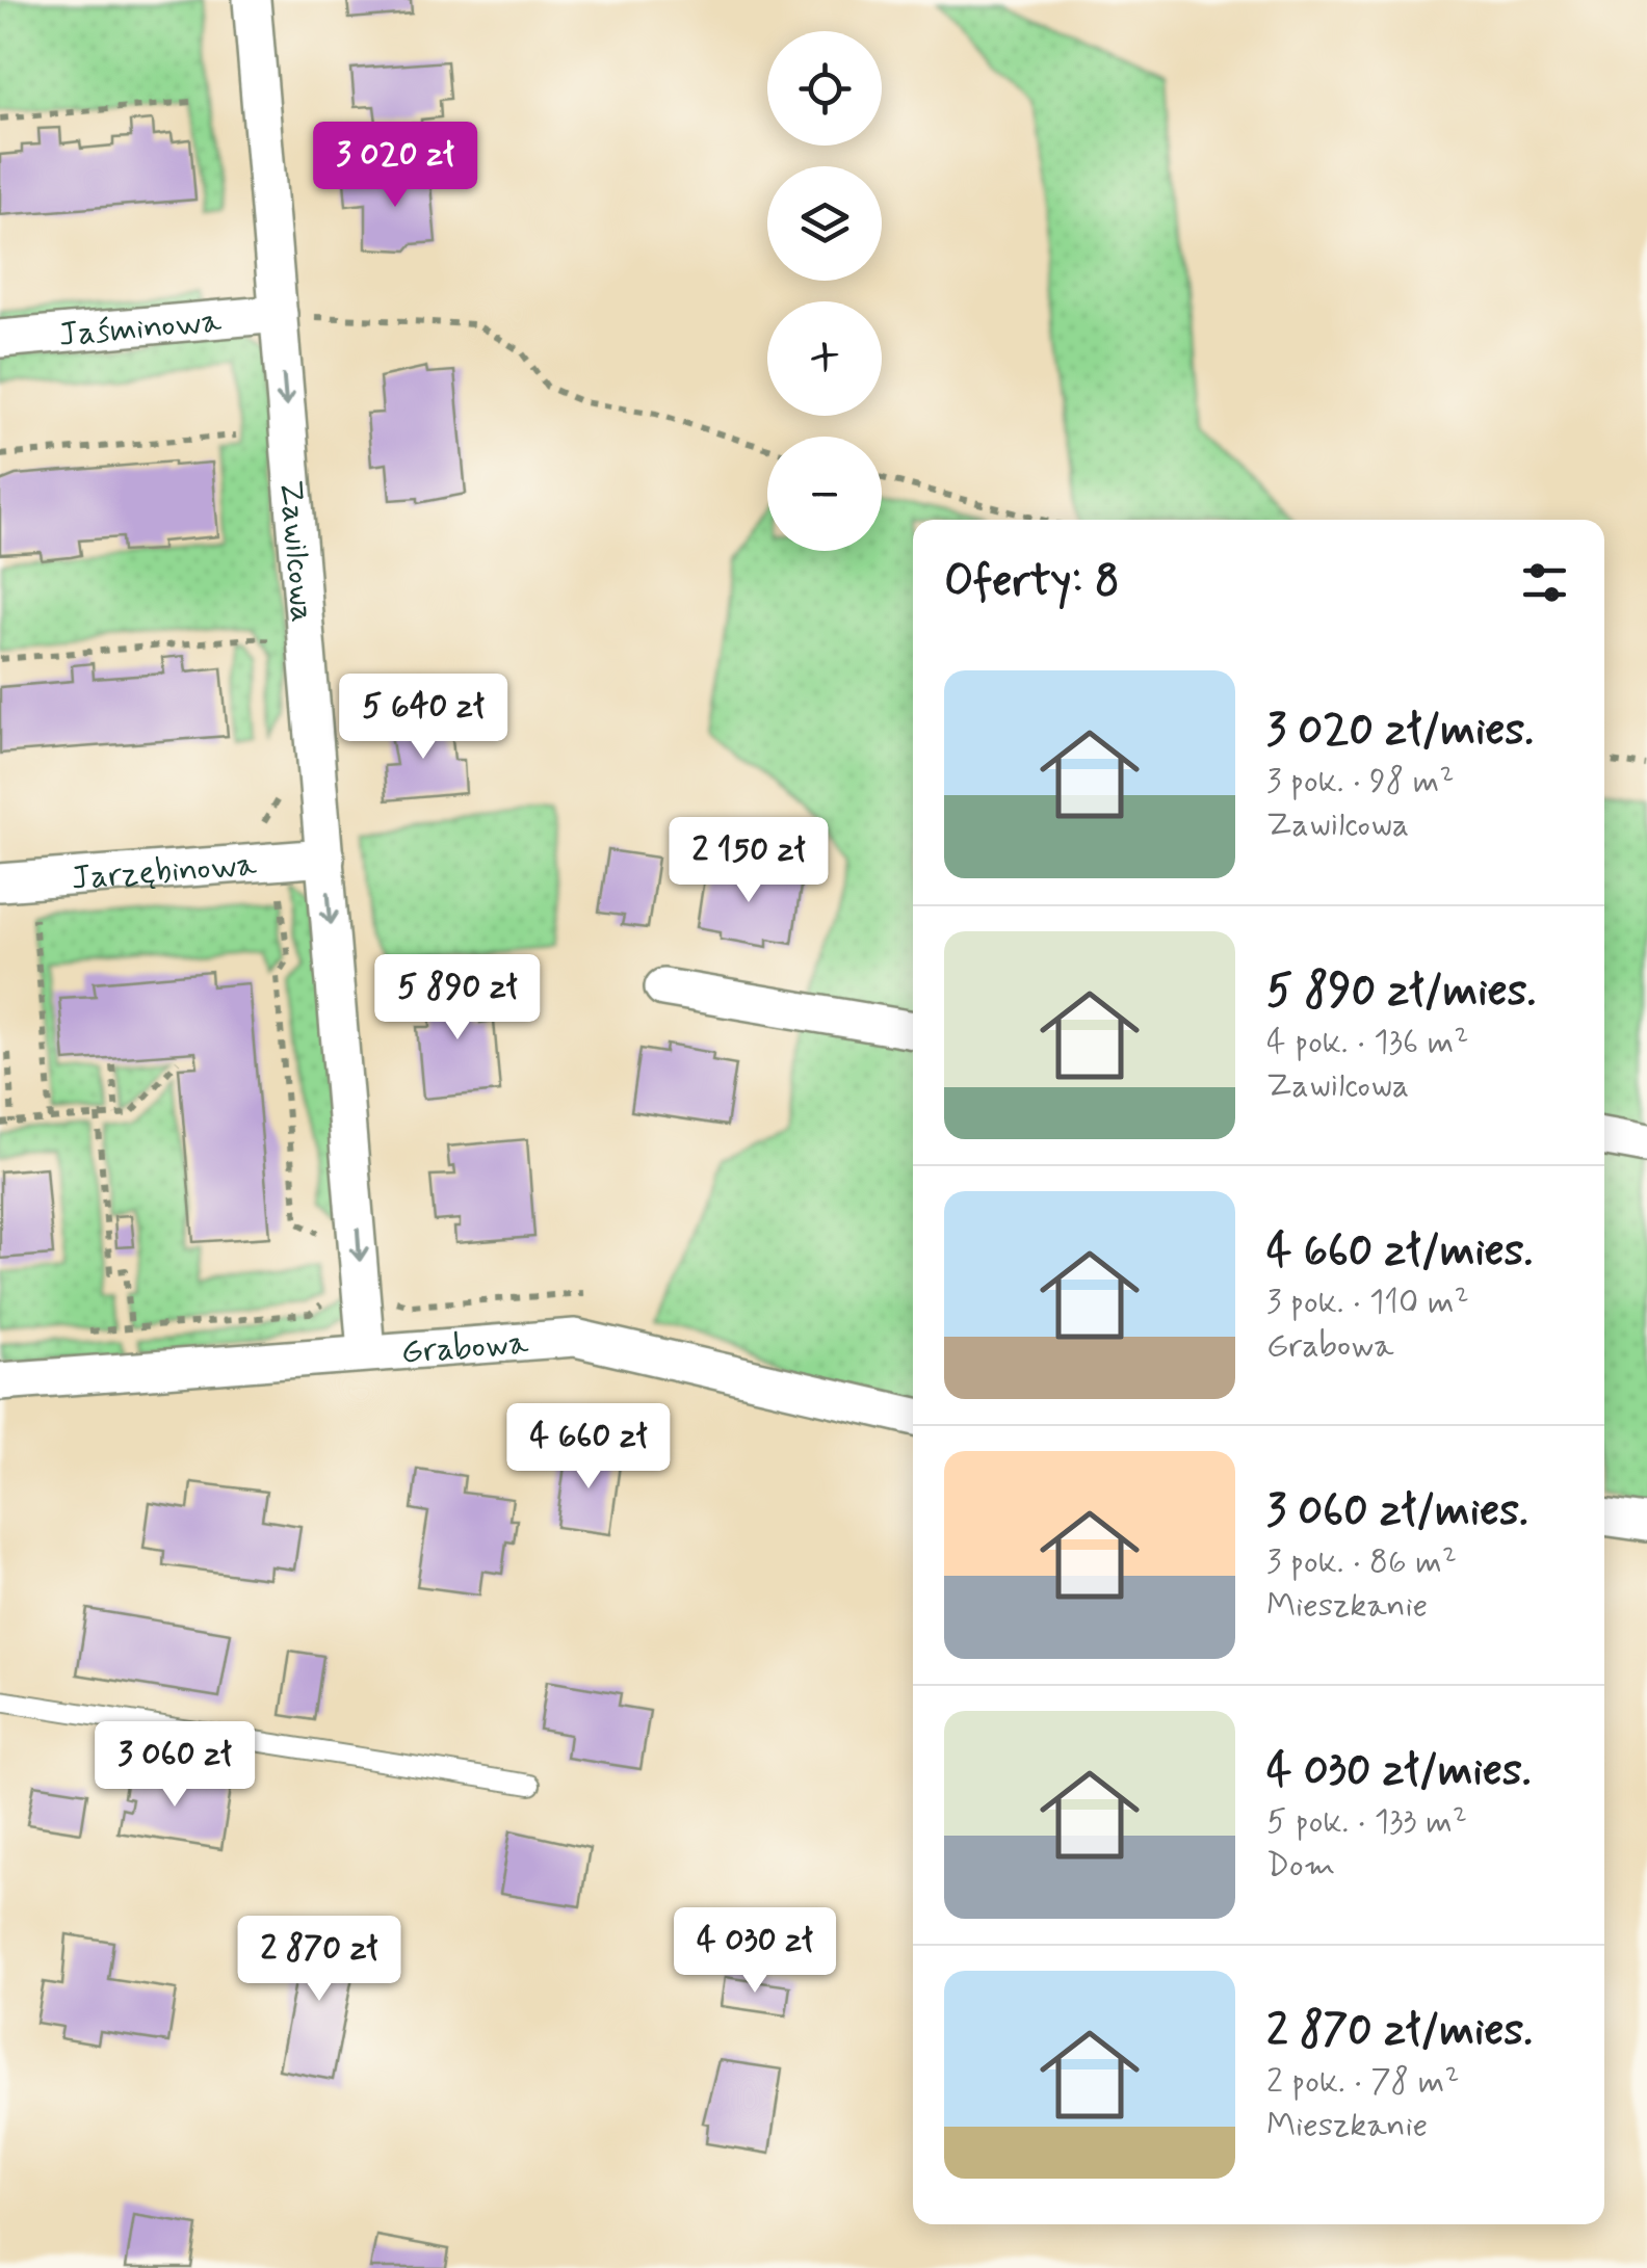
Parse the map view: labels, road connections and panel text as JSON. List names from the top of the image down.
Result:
{
  "streets": {
    "street": [
      "Jaśminowa",
      "Zawilcowa",
      "Jarzębinowa",
      "Grabowa"
    ]
  },
  "crossings": [
    ["Jaśminowa", "Zawilcowa"],
    ["Zawilcowa", "Jarzębinowa"],
    ["Zawilcowa", "Grabowa"]
  ],
  "one_way": ["Zawilcowa"],
  "page": {
    "map_buttons": ["+", "−"],
    "price": [
      "3 020 zł",
      "5 640 zł",
      "2 150 zł",
      "5 890 zł",
      "4 660 zł",
      "3 060 zł",
      "4 030 zł",
      "2 870 zł"
    ],
    "heading": "Oferty: 8",
    "list": [
      {
        "name": "3 020 zł/mies.",
        "note": "3 pok. · 98 m² · Zawilcowa"
      },
      {
        "name": "5 890 zł/mies.",
        "note": "4 pok. · 136 m² · Zawilcowa"
      },
      {
        "name": "4 660 zł/mies.",
        "note": "3 pok. · 110 m² · Grabowa"
      },
      {
        "name": "3 060 zł/mies.",
        "note": "3 pok. · 86 m² · Mieszkanie"
      },
      {
        "name": "4 030 zł/mies.",
        "note": "5 pok. · 133 m² · Dom"
      },
      {
        "name": "2 870 zł/mies.",
        "note": "2 pok. · 78 m² · Mieszkanie"
      }
    ]
  }
}
